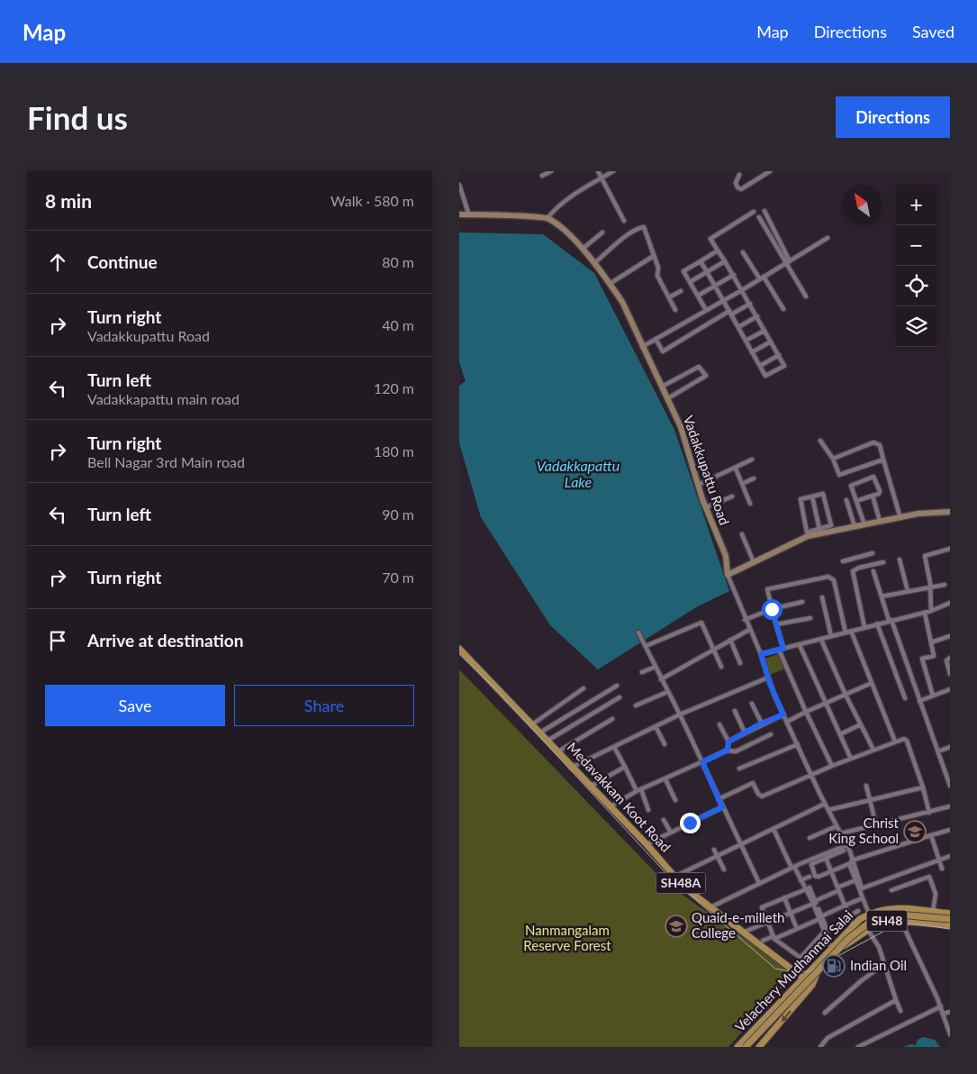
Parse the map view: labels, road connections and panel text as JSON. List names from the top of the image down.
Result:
{
  "streets": {
    "main road": [
      "Medavakkam Koot Road",
      "SH48A",
      "SH48",
      "Velachery Mudhanmai Salai"
    ],
    "street": ["Vadakkupattu Road"]
  },
  "crossings": [
    ["Medavakkam Koot Road", "SH48A"],
    ["Medavakkam Koot Road", "Velachery Mudhanmai Salai"]
  ],
  "water": ["Vadakkapattu Lake"],
  "parks": ["Nanmangalam Reserve Forest"],
  "places": {
    "school or university": ["Christ King School", "Quaid-e-milleth College"],
    "fuel station": ["Indian Oil"]
  },
  "north": "top left",
  "page": {
    "header": "Map",
    "nav": ["Map", "Directions", "Saved"],
    "buttons": [
      "Directions",
      ["Save", "Share"]
    ],
    "title": "Find us",
    "heading": ["8 min", "Walk · 580 m"],
    "map_buttons": ["+", "−"],
    "list": [
      ["Continue", "80 m"],
      ["Turn right", "Vadakkupattu Road", "40 m"],
      ["Turn left", "Vadakkapattu main road", "120 m"],
      ["Turn right", "Bell Nagar 3rd Main road", "180 m"],
      ["Turn left", "90 m"],
      ["Turn right", "70 m"],
      "Arrive at destination"
    ]
  }
}
